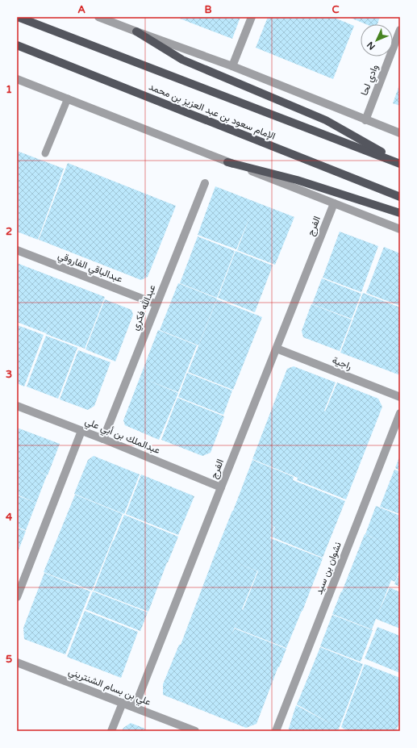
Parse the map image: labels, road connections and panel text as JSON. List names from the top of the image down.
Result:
{
  "streets": {
    "main road": ["الإمام سعود بن عبد العزيز بن محمد"],
    "street": [
      "وادي لحا",
      "الفرج",
      "عبدالباقي الفاروقي",
      "عبدالله فكري",
      "راجية",
      "عبدالملك بن أبي علي",
      "نشوان بن سيد",
      "علي بن بسام الشنتريني"
    ]
  },
  "crossings": [
    ["الفرج", "راجية"],
    ["الفرج", "عبدالملك بن أبي علي"],
    ["الفرج", "علي بن بسام الشنتريني"],
    ["عبدالباقي الفاروقي", "عبدالله فكري"],
    ["عبدالله فكري", "عبدالملك بن أبي علي"]
  ],
  "north": "bottom left",
  "grid": {
    "columns": ["A", "B", "C"],
    "rows": [
      "1",
      "2",
      "3",
      "4",
      "5"
    ]
  }
}
